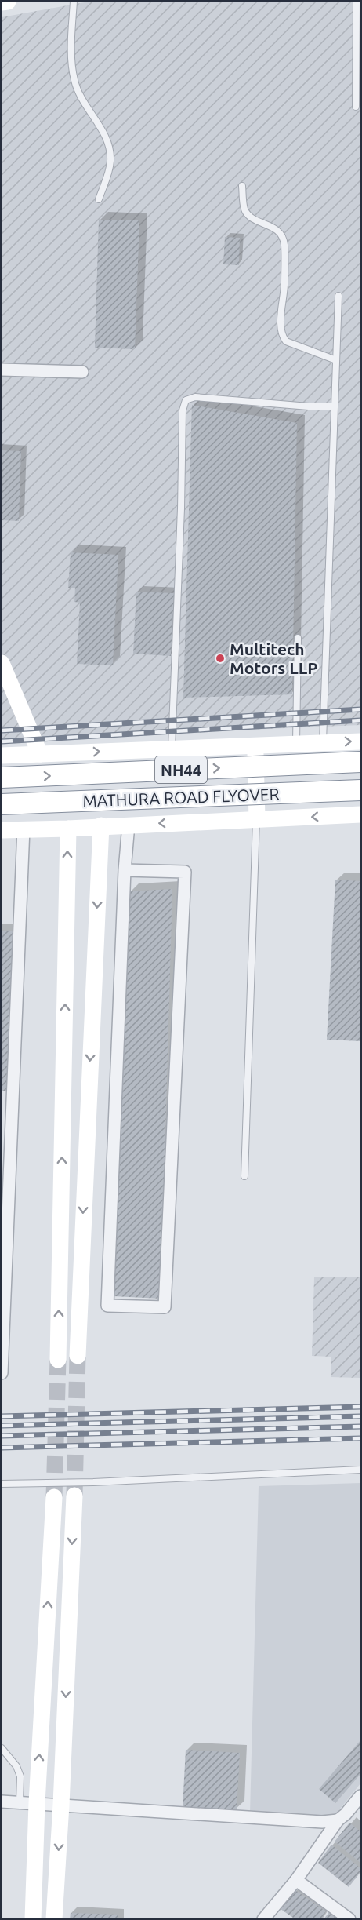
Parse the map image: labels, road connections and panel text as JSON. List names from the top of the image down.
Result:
{
  "streets": {
    "highway": ["NH44", "MATHURA ROAD FLYOVER"]
  },
  "places": ["Multitech Motors LLP"]
}
